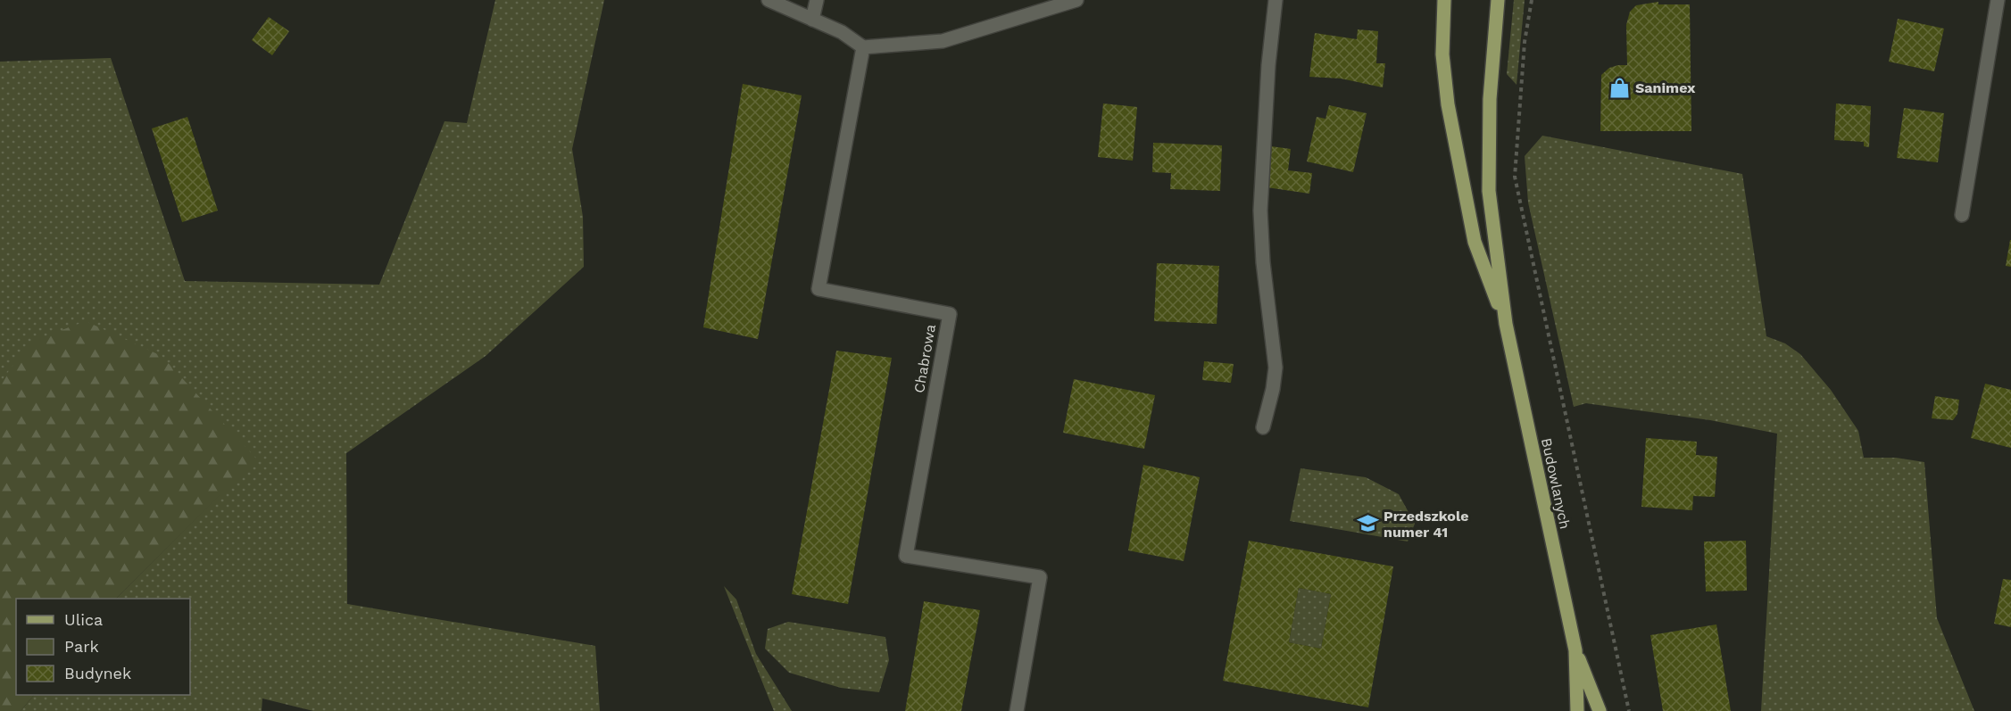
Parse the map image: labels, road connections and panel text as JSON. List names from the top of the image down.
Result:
{
  "streets": {
    "main road": ["Budowlanych"],
    "street": ["Chabrowa"]
  },
  "places": {
    "shop": ["Sanimex"],
    "school or university": ["Przedszkole numer 41"]
  },
  "legend": ["Ulica", "Park", "Budynek"]
}
